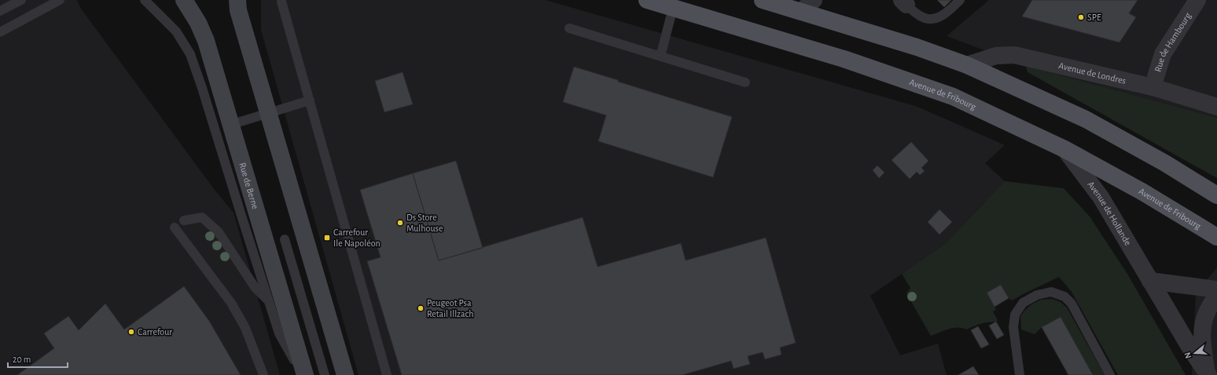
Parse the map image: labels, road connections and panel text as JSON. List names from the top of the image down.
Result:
{
  "streets": {
    "main road": ["Avenue de Fribourg", "Rue de Berne"],
    "street": ["Rue de Hambourg", "Avenue de Londres", "Avenue de Hollande"]
  },
  "crossings": [
    ["Rue de Hambourg", "Avenue de Londres"],
    ["Avenue de Fribourg", "Avenue de Hollande"]
  ],
  "places": {
    "other": [
      "SPE",
      "Ds Store Mulhouse",
      "Peugeot Psa Retail Illzach",
      "Carrefour"
    ],
    "transit": ["Carrefour Ile Napoléon"]
  },
  "scale_bar": "20 m",
  "north": "left"
}
